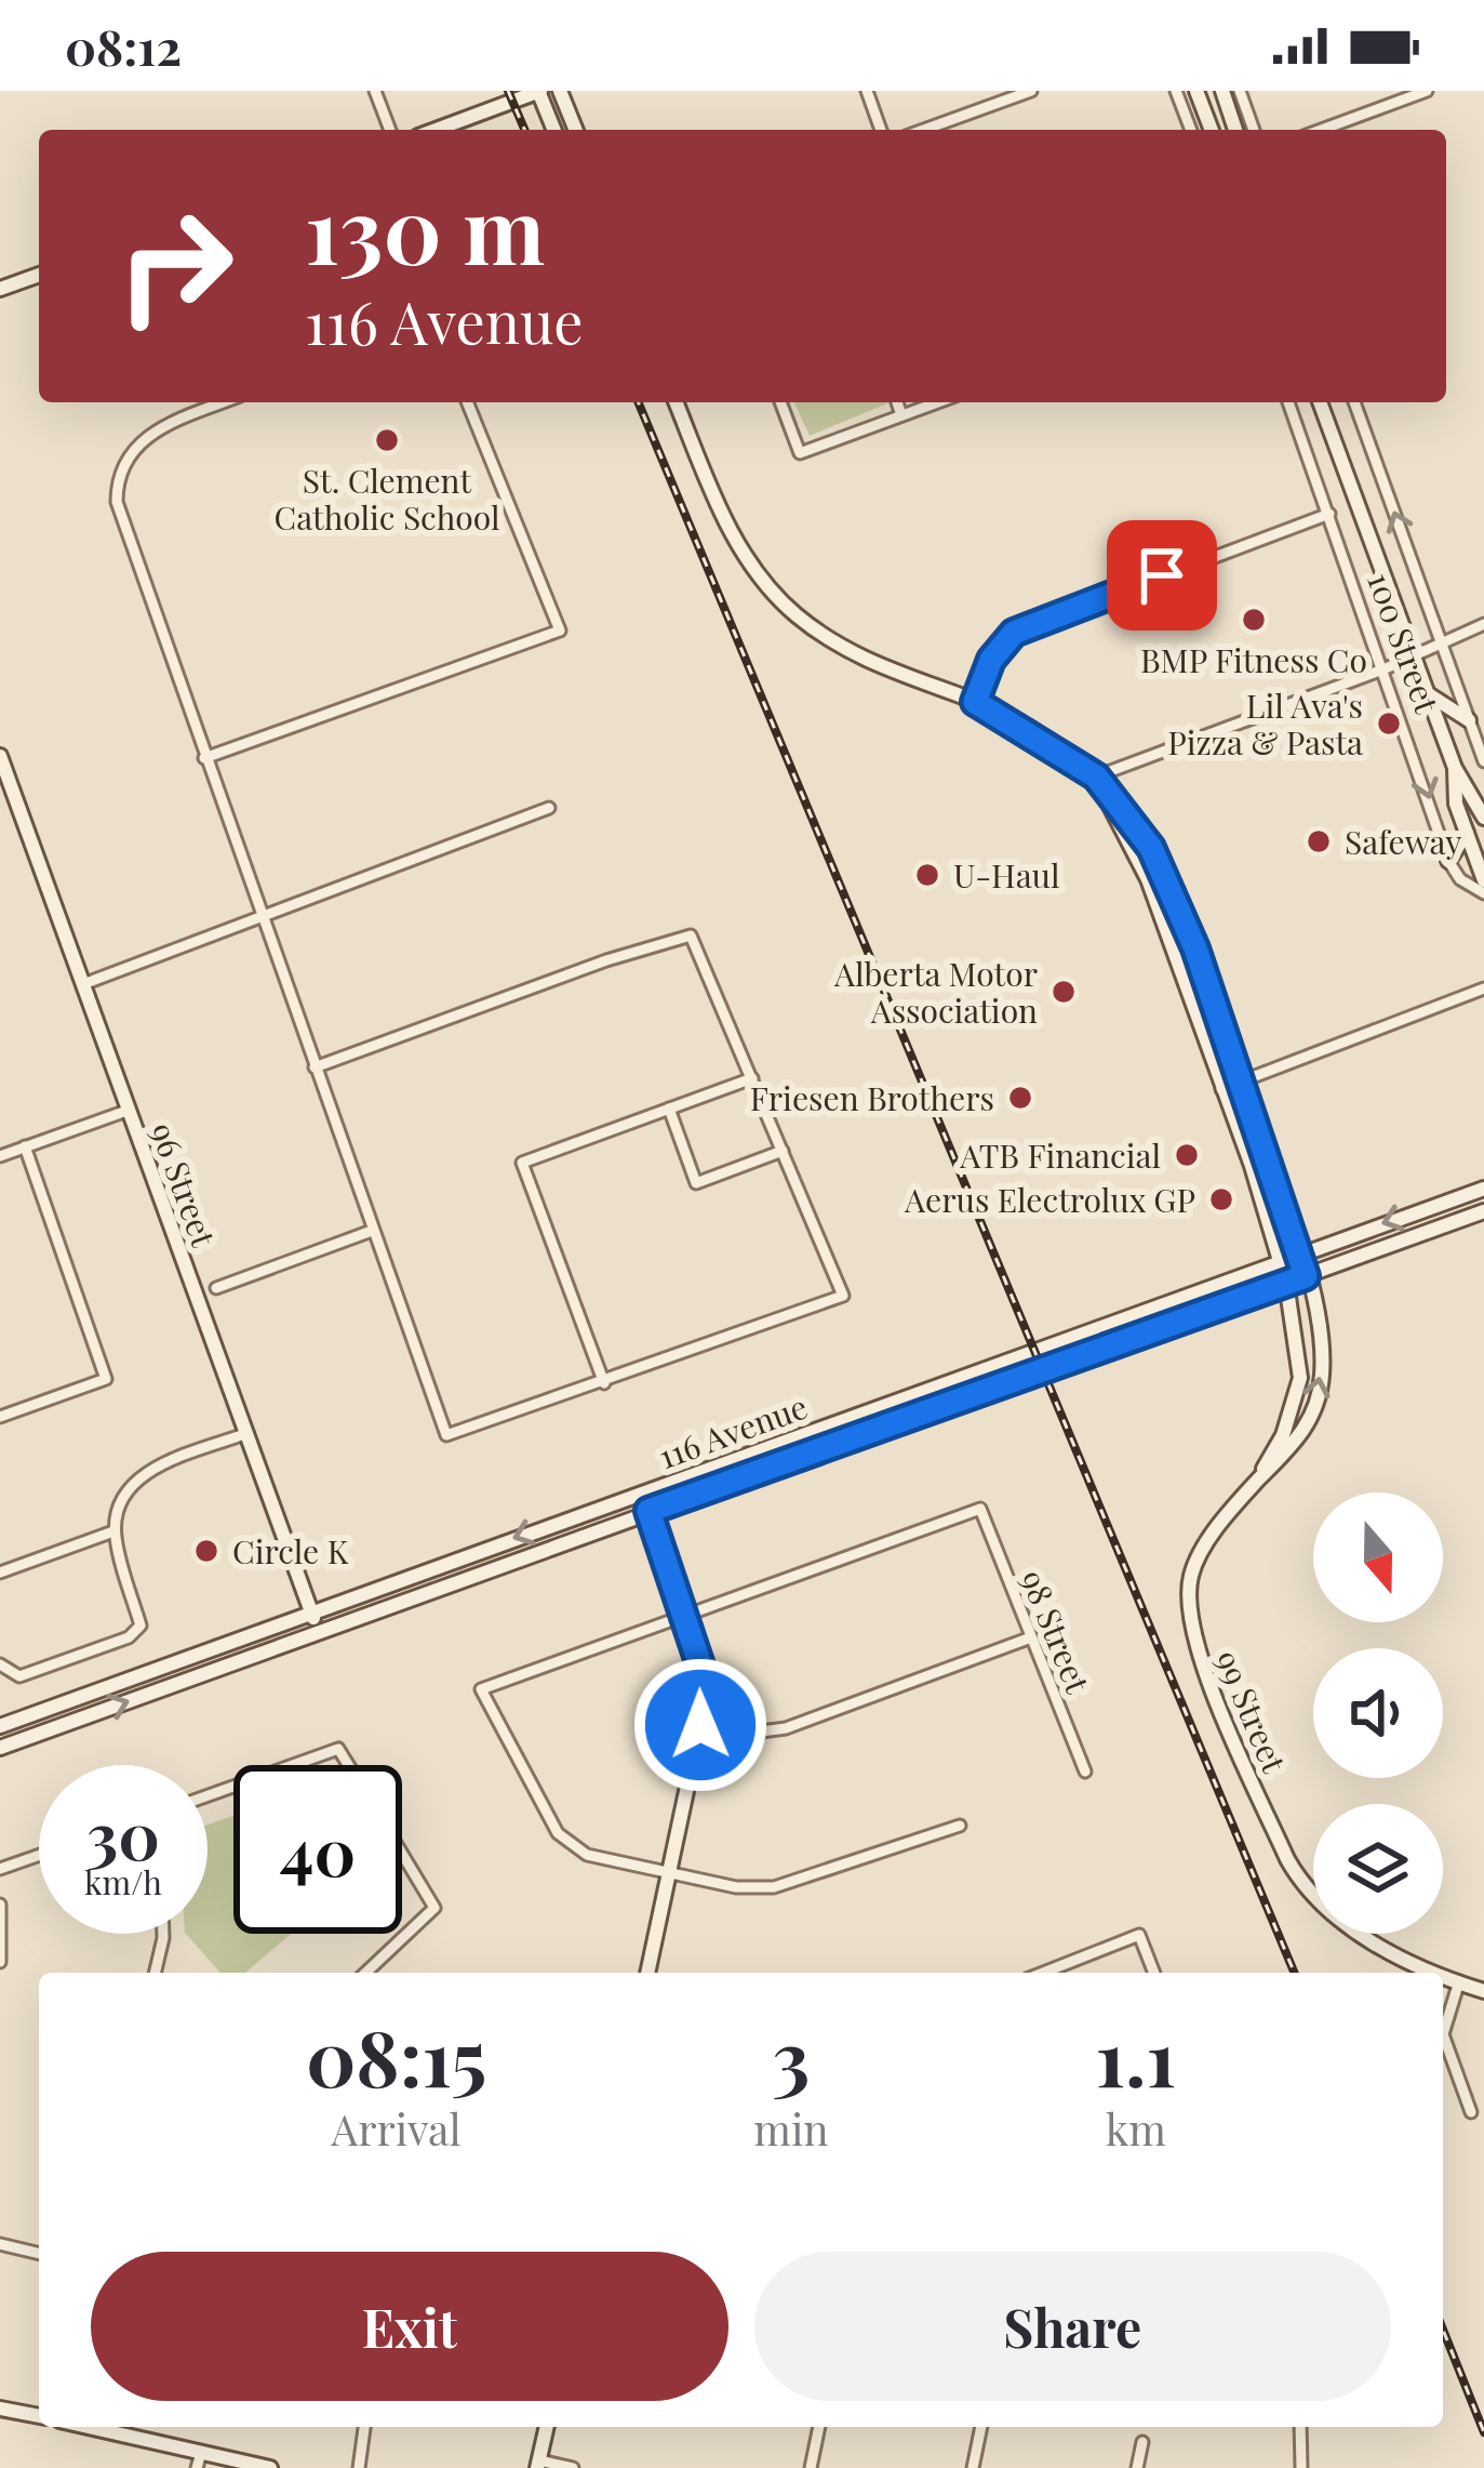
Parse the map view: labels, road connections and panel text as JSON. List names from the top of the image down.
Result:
{
  "streets": {
    "main road": [
      "100 Street",
      "96 Street",
      "116 Avenue",
      "99 Street"
    ],
    "street": ["98 Street"]
  },
  "crossings": [
    ["96 Street", "116 Avenue"],
    ["116 Avenue", "99 Street"]
  ],
  "places": [
    "St. Clement Catholic School",
    "BMP Fitness Co",
    "Lil Ava's Pizza & Pasta",
    "Safeway",
    "U-Haul",
    "Alberta Motor Association",
    "Friesen Brothers",
    "ATB Financial",
    "Aerus Electrolux GP",
    "Circle K"
  ],
  "north": "bottom",
  "page": {
    "status": "08:12",
    "turn": ["130 m", "116 Avenue"],
    "speed": "30 km/h",
    "limit": "40",
    "eta": [
      "08:15",
      "Arrival",
      "3",
      "min",
      "1.1",
      "km"
    ],
    "buttons": ["Exit", "Share"]
  }
}
